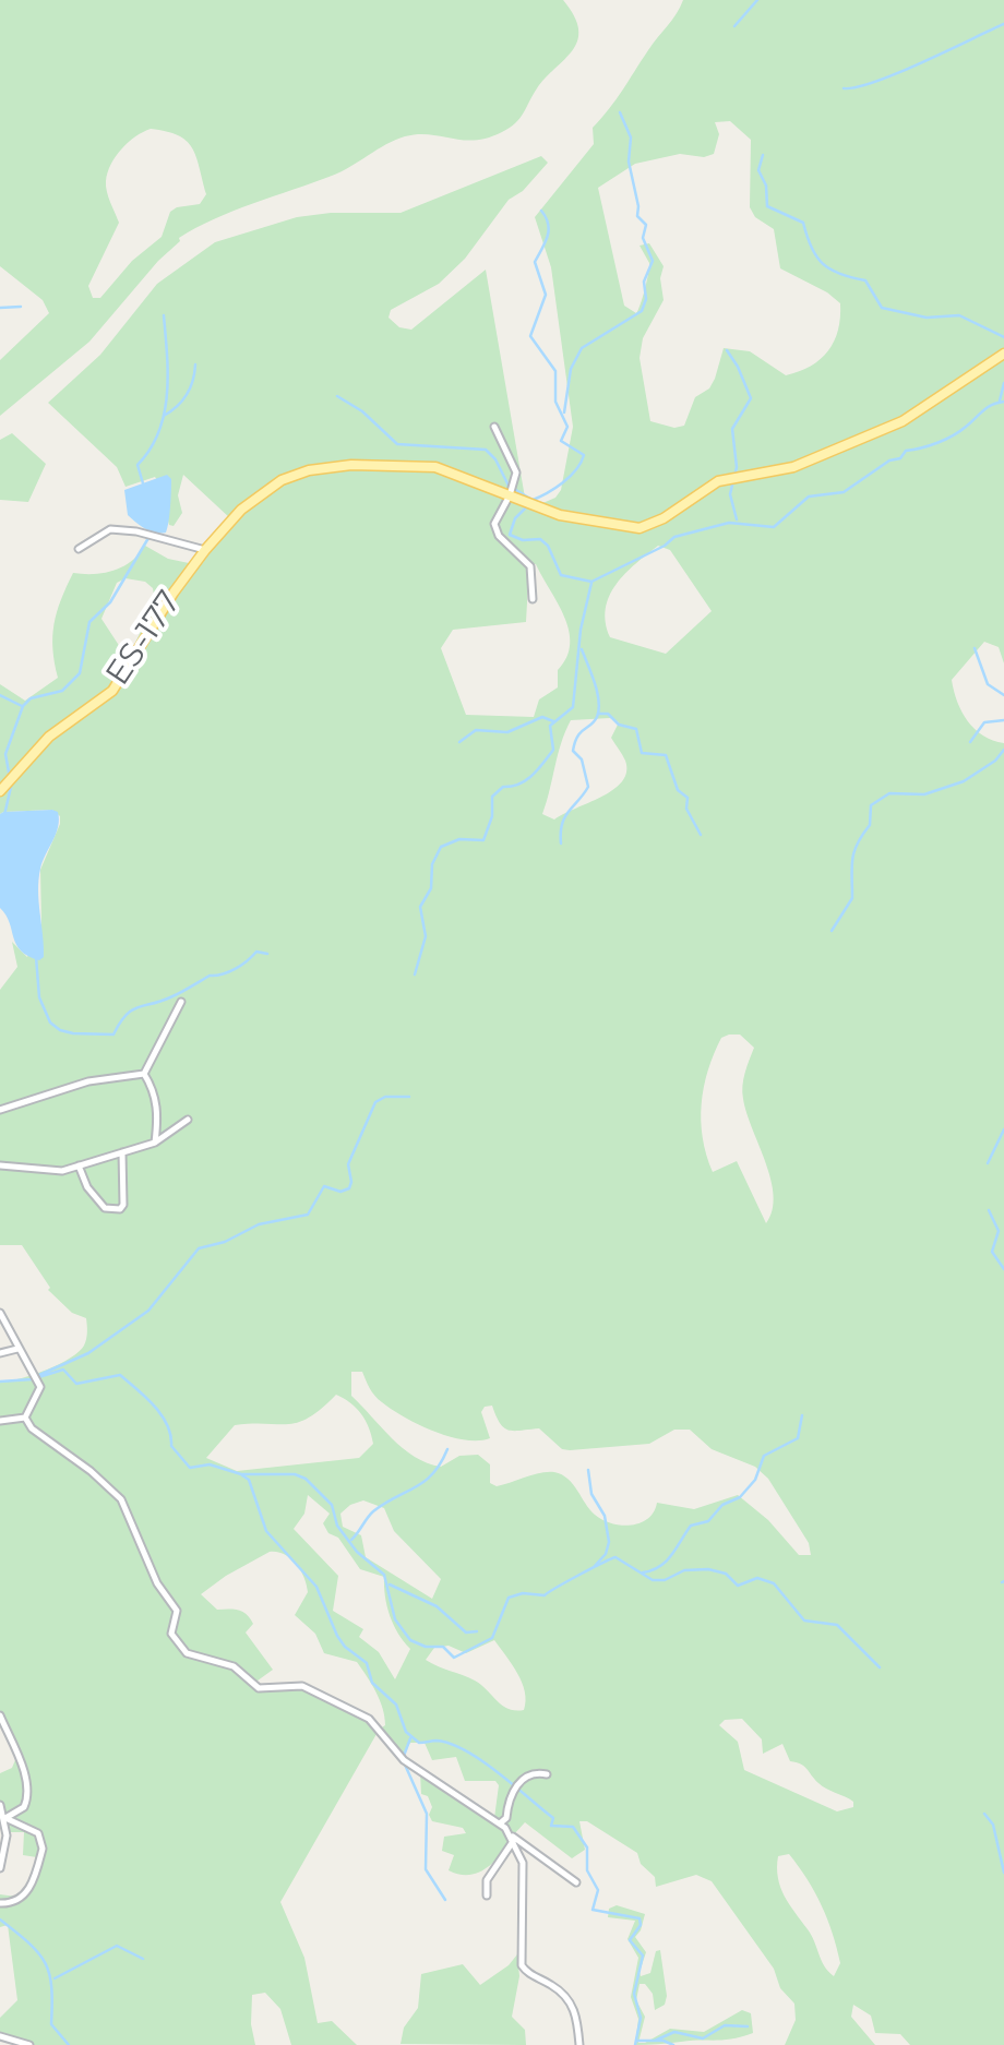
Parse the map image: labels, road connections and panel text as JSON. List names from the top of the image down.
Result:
{
  "streets": {
    "main road": ["ES-177"]
  }
}
